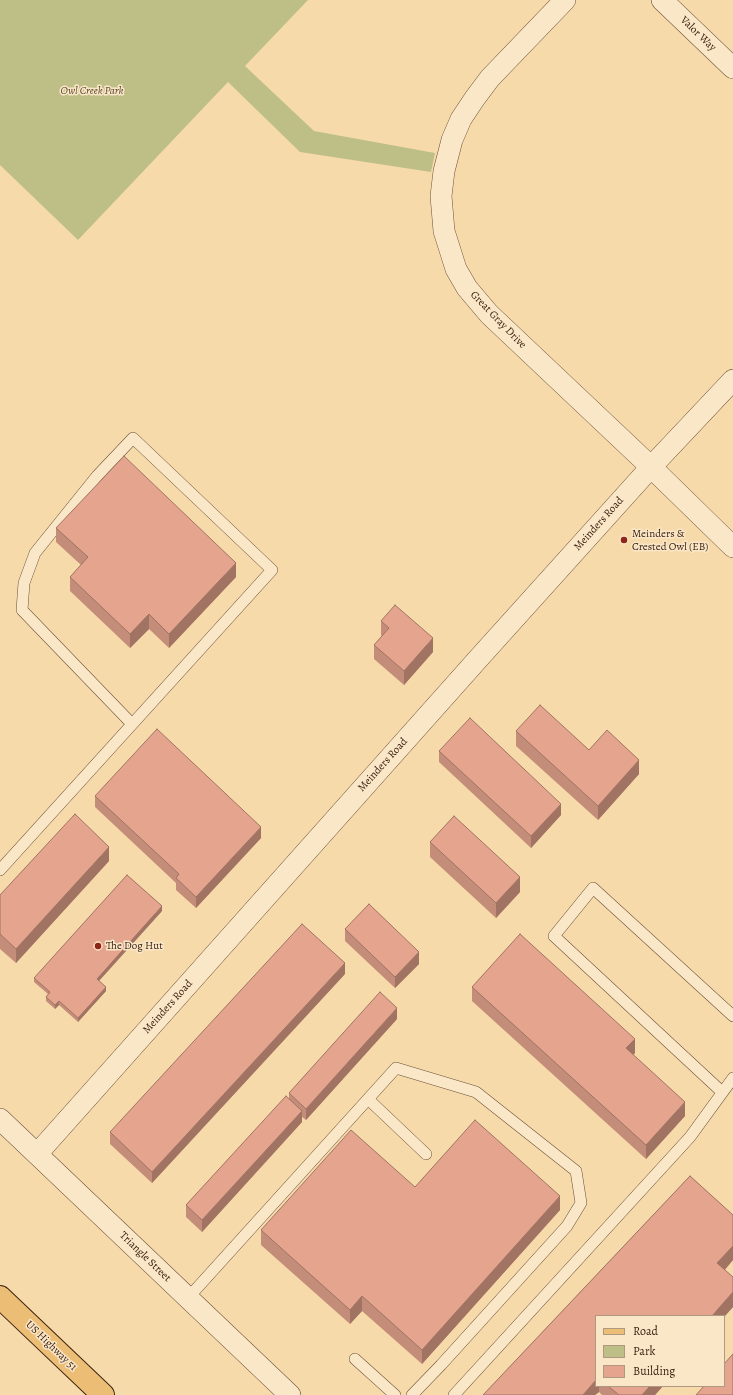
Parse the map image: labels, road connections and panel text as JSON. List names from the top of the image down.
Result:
{
  "streets": {
    "main road": ["US Highway 51"],
    "street": [
      "Valor Way",
      "Great Gray Drive",
      "Meinders Road",
      "Triangle Street"
    ]
  },
  "crossings": [
    ["Great Gray Drive", "Meinders Road"],
    ["Meinders Road", "Triangle Street"]
  ],
  "parks": ["Owl Creek Park"],
  "places": ["Meinders & Crested Owl (EB)", "The Dog Hut"],
  "legend": ["Road", "Park", "Building"]
}
